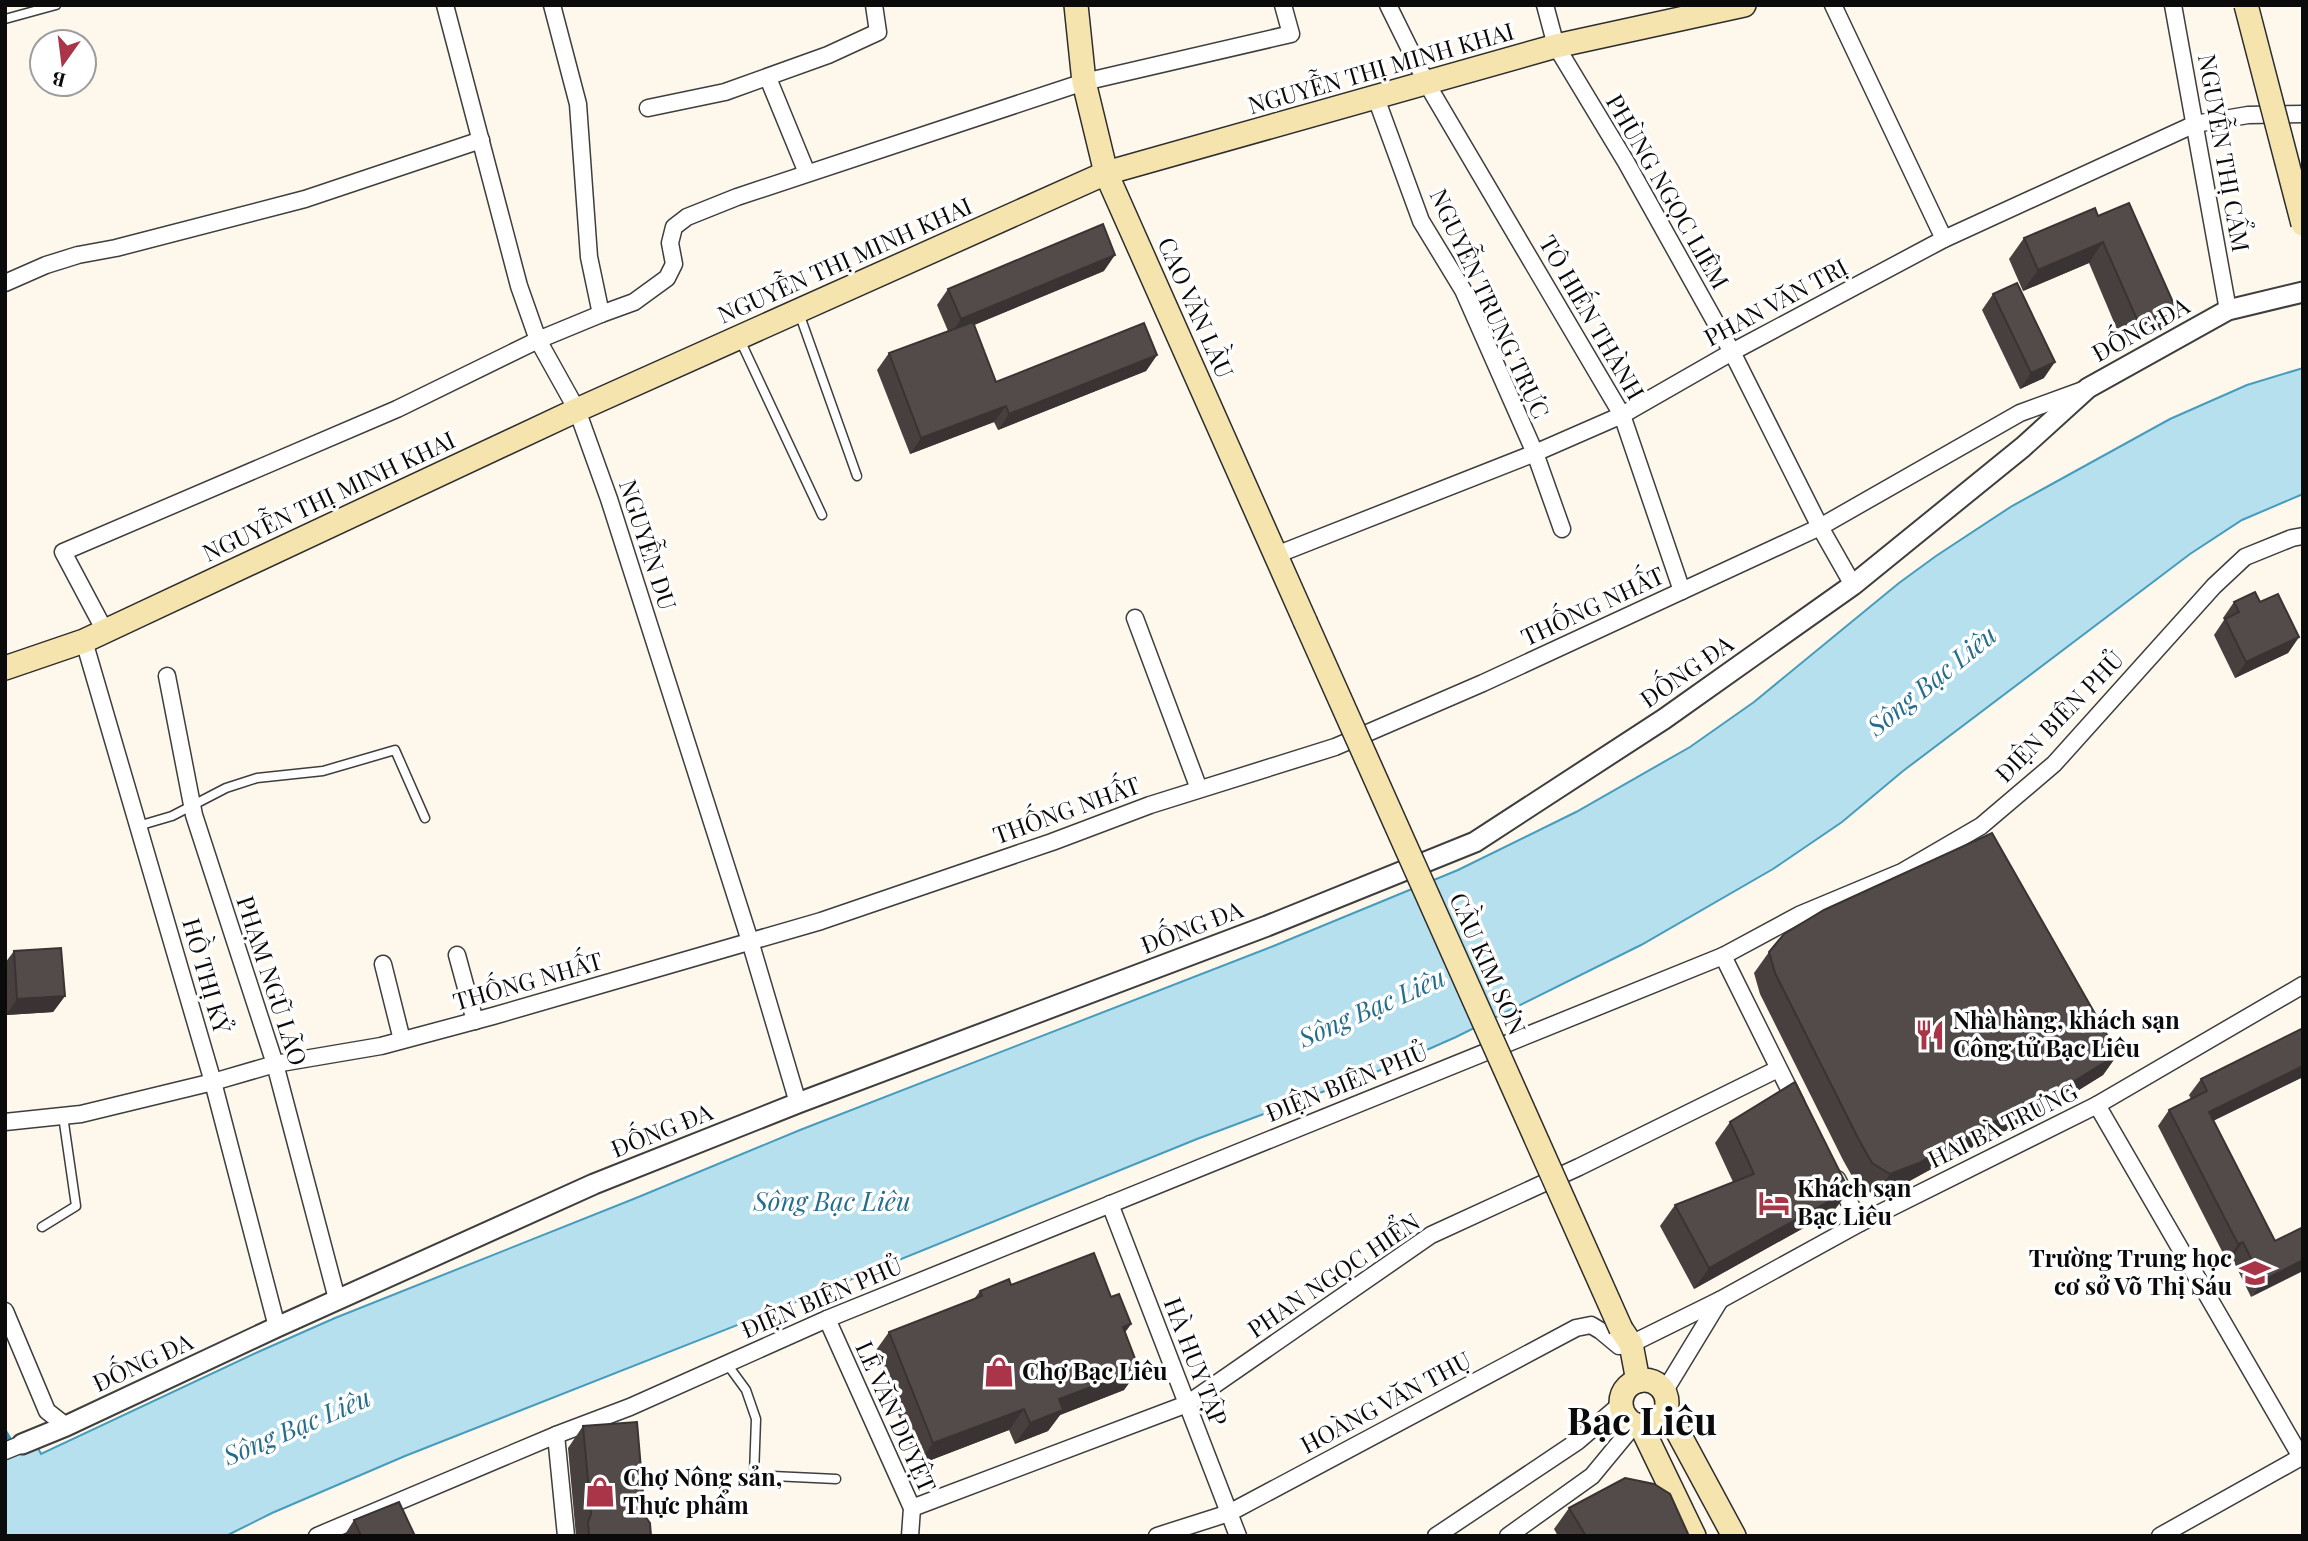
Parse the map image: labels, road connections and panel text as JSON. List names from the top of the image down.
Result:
{
  "streets": {
    "main road": ["NGUYỄN THỊ MINH KHAI", "CAO VĂN LẦU", "CẦU KIM SƠN"],
    "street": [
      "NGUYỄN THỊ CẨM",
      "PHÙNG NGỌC LIÊM",
      "PHAN VĂN TRỊ",
      "NGUYỄN TRUNG TRỰC",
      "TÔ HIẾN THÀNH",
      "ĐỐNG ĐA",
      "NGUYỄN DU",
      "THỐNG NHẤT",
      "ĐIỆN BIÊN PHỦ",
      "HỒ THỊ KỶ",
      "PHẠM NGŨ LÃO",
      "HAI BÀ TRƯNG",
      "PHAN NGỌC HIỂN",
      "HÀ HUY TẬP",
      "HOÀNG VĂN THỤ",
      "LÊ VĂN DUYỆT"
    ]
  },
  "crossings": [
    ["NGUYỄN THỊ MINH KHAI", "PHÙNG NGỌC LIÊM"],
    ["NGUYỄN THỊ MINH KHAI", "NGUYỄN TRUNG TRỰC"],
    ["NGUYỄN THỊ MINH KHAI", "CAO VĂN LẦU"],
    ["NGUYỄN THỊ MINH KHAI", "TÔ HIẾN THÀNH"],
    ["NGUYỄN THỊ MINH KHAI", "NGUYỄN DU"],
    ["NGUYỄN THỊ MINH KHAI", "HỒ THỊ KỶ"],
    ["NGUYỄN THỊ CẨM", "PHAN VĂN TRỊ"],
    ["NGUYỄN THỊ CẨM", "ĐỐNG ĐA"],
    ["PHÙNG NGỌC LIÊM", "PHAN VĂN TRỊ"],
    ["PHÙNG NGỌC LIÊM", "ĐỐNG ĐA"],
    ["PHÙNG NGỌC LIÊM", "THỐNG NHẤT"],
    ["PHAN VĂN TRỊ", "NGUYỄN TRUNG TRỰC"],
    ["PHAN VĂN TRỊ", "CAO VĂN LẦU"],
    ["PHAN VĂN TRỊ", "TÔ HIẾN THÀNH"],
    ["CAO VĂN LẦU", "CẦU KIM SƠN"],
    ["TÔ HIẾN THÀNH", "THỐNG NHẤT"],
    ["ĐỐNG ĐA", "NGUYỄN DU"],
    ["ĐỐNG ĐA", "THỐNG NHẤT"],
    ["ĐỐNG ĐA", "HỒ THỊ KỶ"],
    ["ĐỐNG ĐA", "PHẠM NGŨ LÃO"],
    ["NGUYỄN DU", "THỐNG NHẤT"],
    ["THỐNG NHẤT", "HỒ THỊ KỶ"],
    ["THỐNG NHẤT", "PHẠM NGŨ LÃO"],
    ["ĐIỆN BIÊN PHỦ", "HÀ HUY TẬP"],
    ["ĐIỆN BIÊN PHỦ", "LÊ VĂN DUYỆT"],
    ["CẦU KIM SƠN", "HAI BÀ TRƯNG"],
    ["CẦU KIM SƠN", "HOÀNG VĂN THỤ"],
    ["HAI BÀ TRƯNG", "HOÀNG VĂN THỤ"],
    ["PHAN NGỌC HIỂN", "HÀ HUY TẬP"],
    ["PHAN NGỌC HIỂN", "LÊ VĂN DUYỆT"],
    ["HÀ HUY TẬP", "HOÀNG VĂN THỤ"]
  ],
  "districts": ["Bạc Liêu"],
  "water": ["Sông Bạc Liêu"],
  "places": {
    "restaurant": ["Nhà hàng, khách sạn Công tử Bạc Liêu"],
    "hotel": ["Khách sạn Bạc Liêu"],
    "school or university": ["Trường Trung học cơ sở Võ Thị Sáu"],
    "shop": ["Chợ Bạc Liêu", "Chợ Nông sản, Thực phẩm"]
  },
  "north": "bottom"
}
